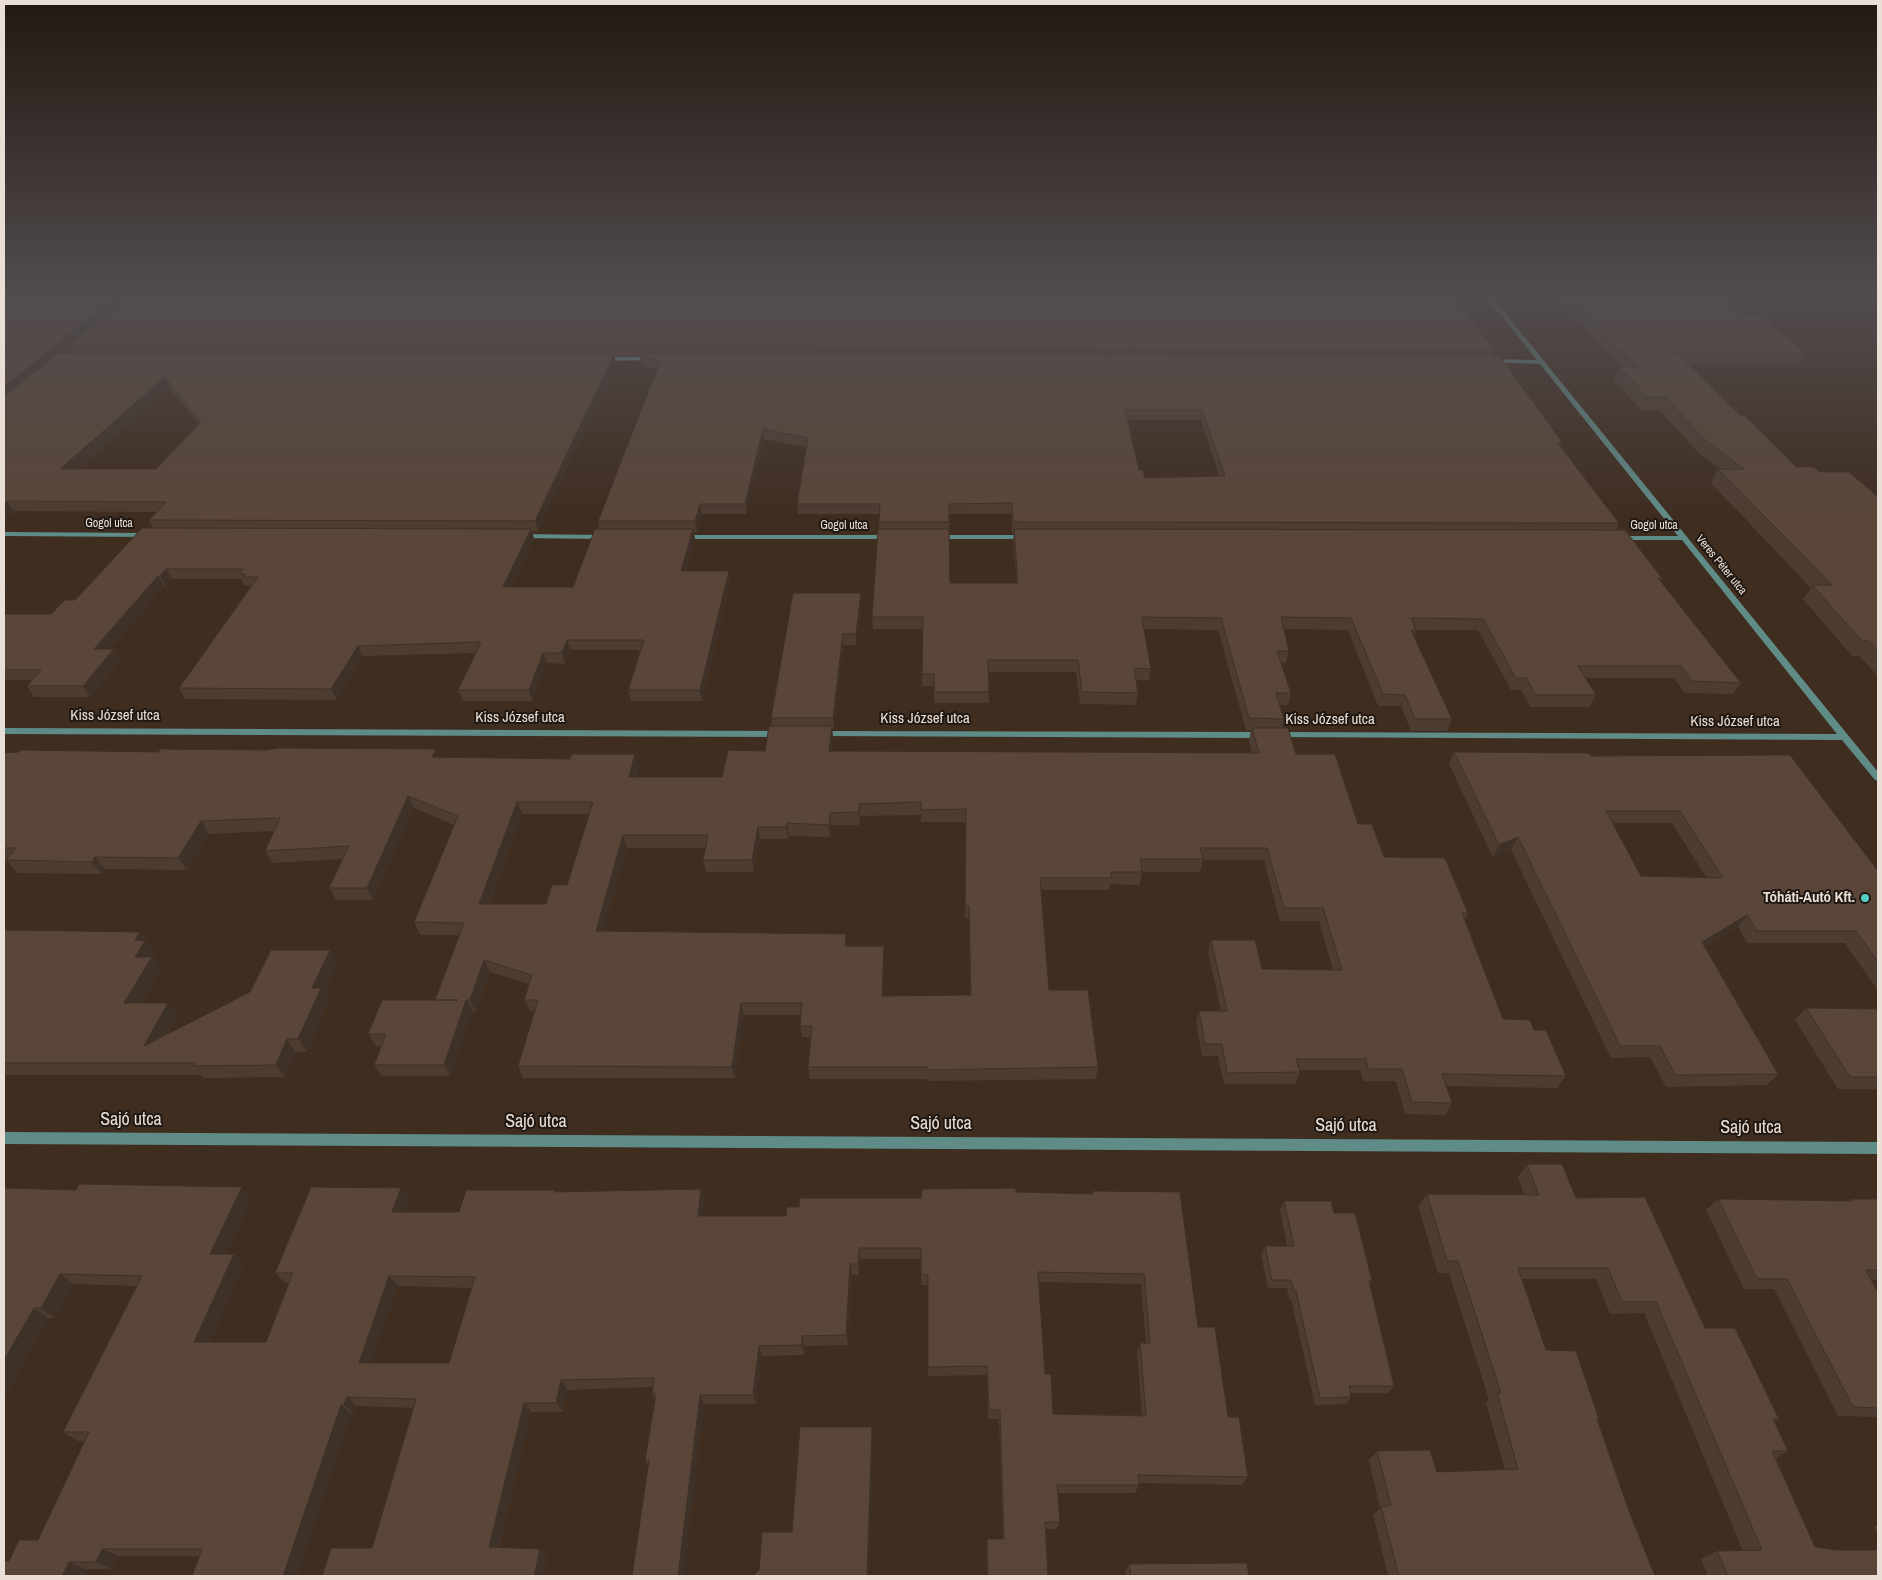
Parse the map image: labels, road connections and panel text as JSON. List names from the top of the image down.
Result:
{
  "streets": {
    "street": [
      "Gogol utca",
      "Veres Péter utca",
      "Kiss József utca",
      "Sajó utca"
    ]
  },
  "crossings": [
    ["Gogol utca", "Veres Péter utca"],
    ["Veres Péter utca", "Kiss József utca"]
  ],
  "places": ["Tóháti-Autó Kft."]
}
